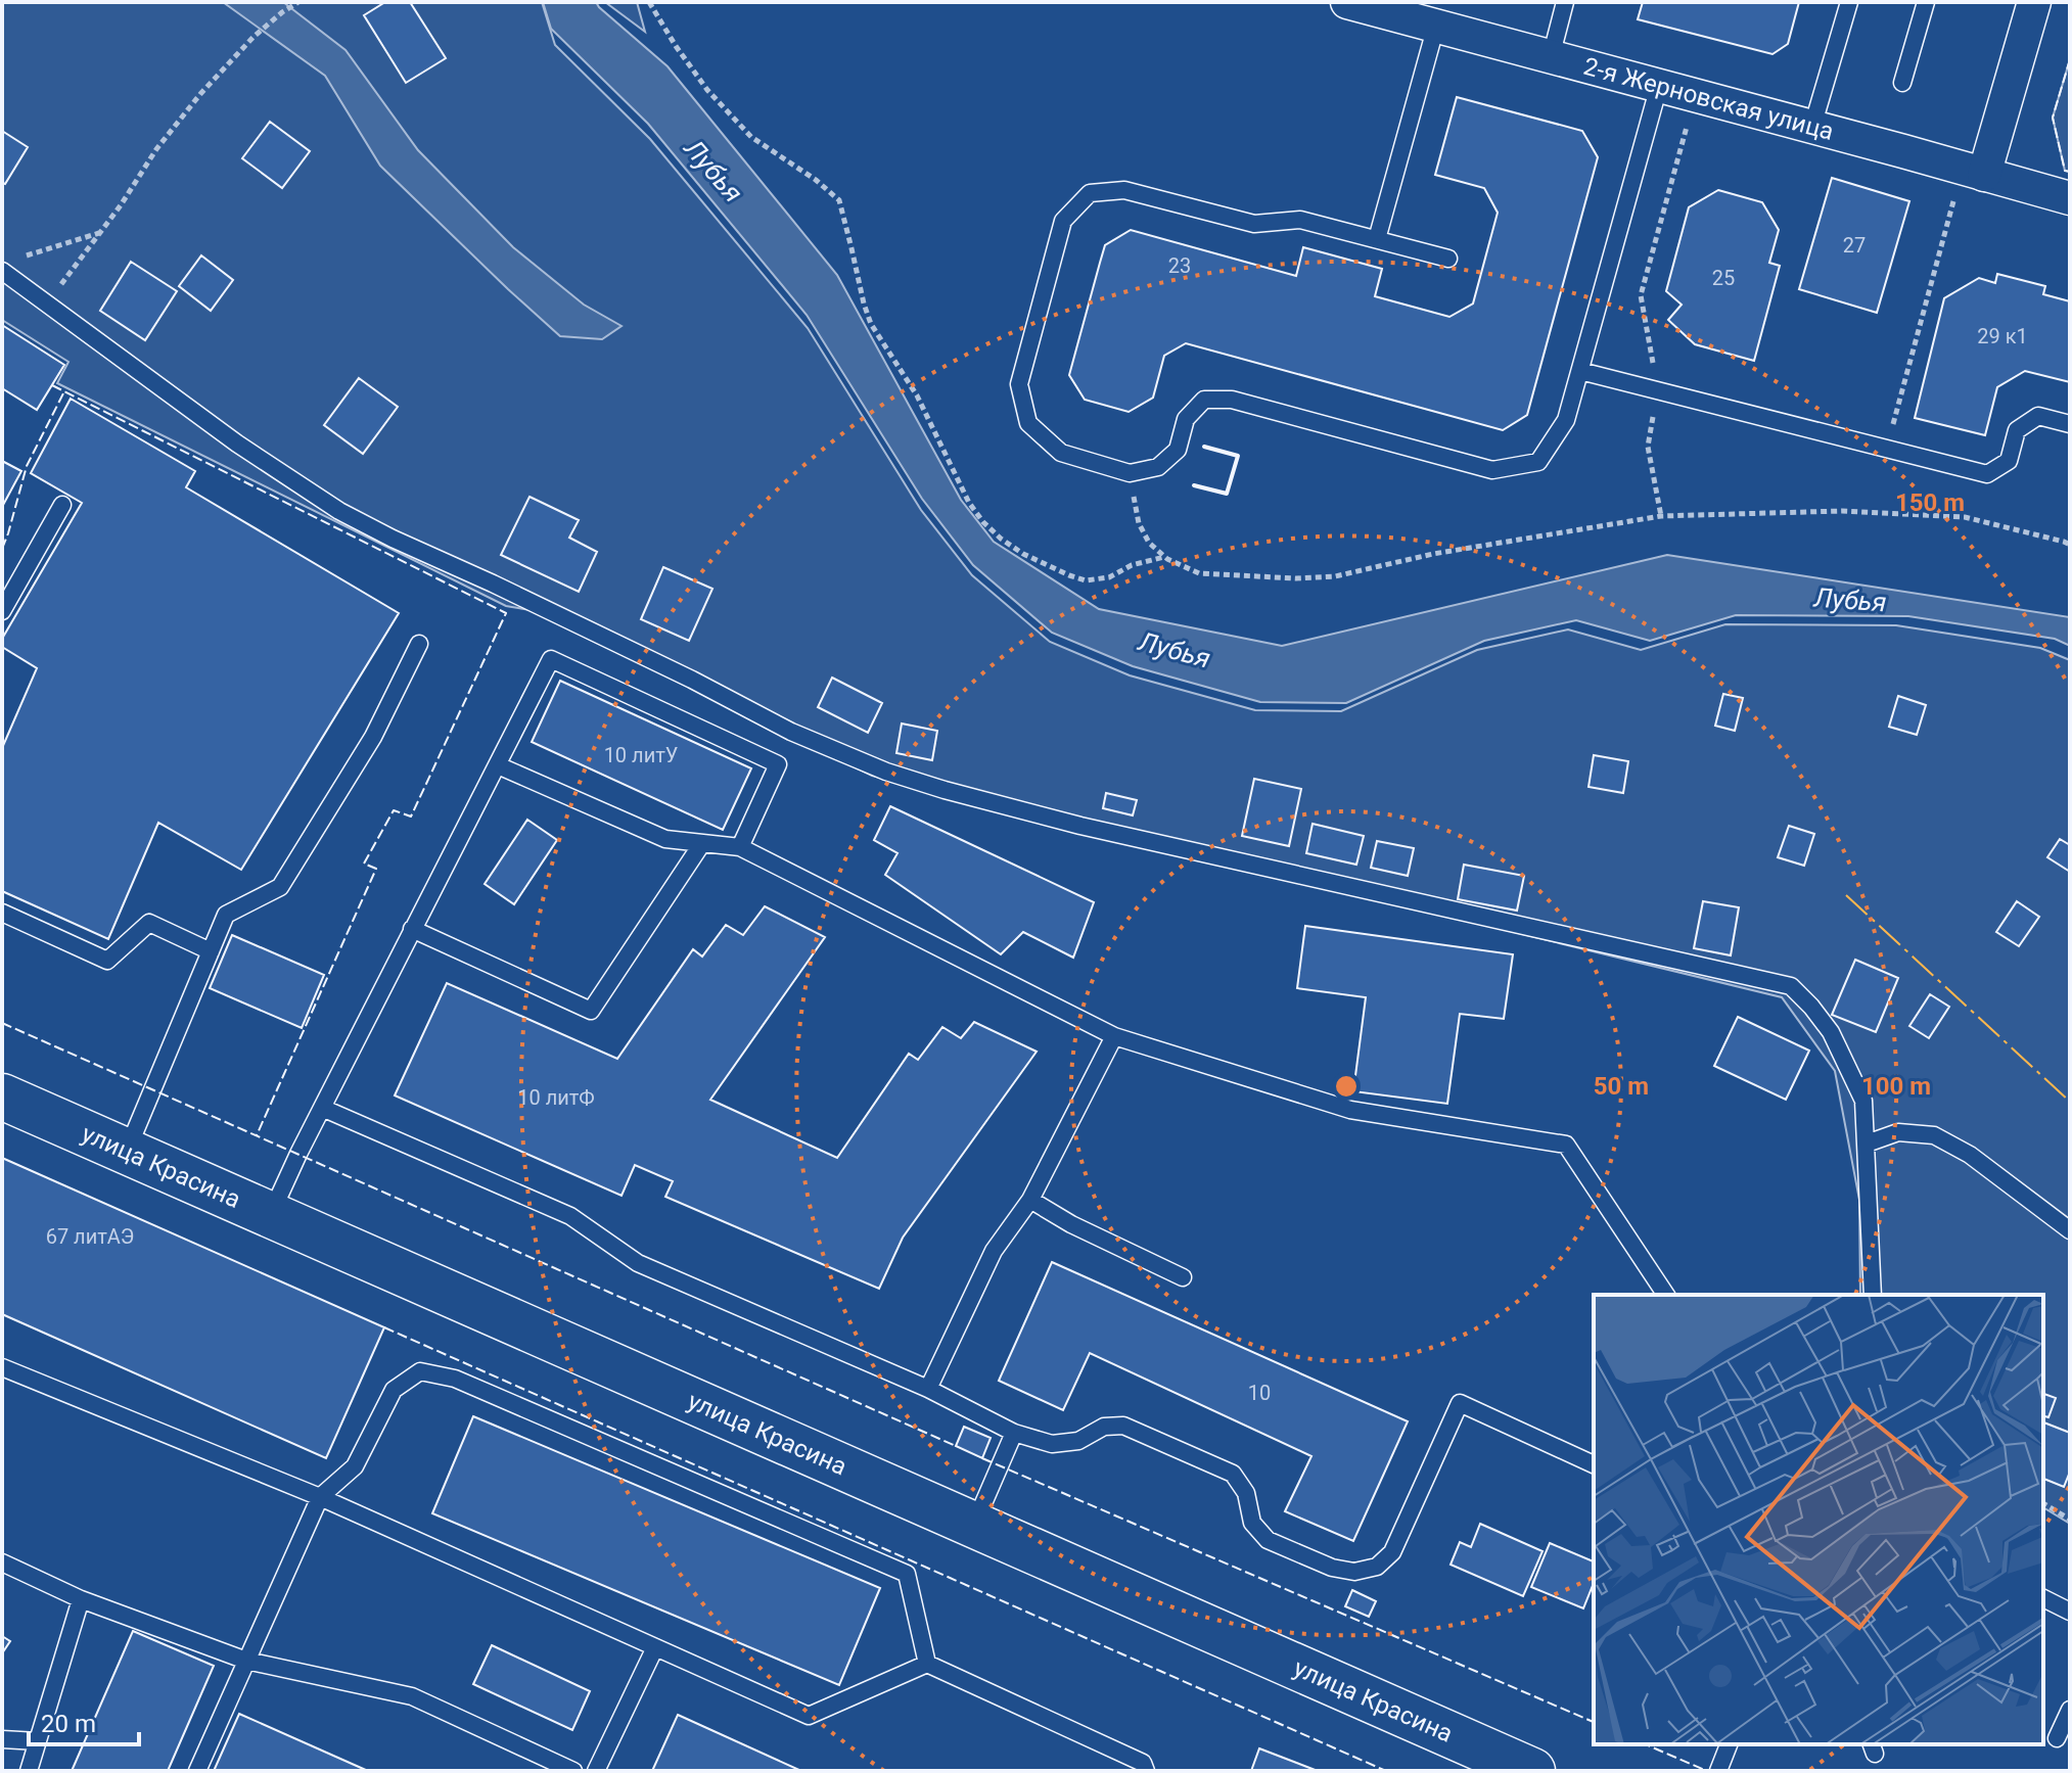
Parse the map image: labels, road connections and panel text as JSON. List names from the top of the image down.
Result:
{
  "streets": {
    "main road": ["улица Красина"],
    "street": ["2-я Жерновская улица"]
  },
  "water": ["Лубья"],
  "house_numbers": [
    "27",
    "23",
    "25",
    "29 к1",
    "10 литУ",
    "10 литФ",
    "67 литАЭ",
    "10"
  ],
  "scale_bar": "20 m",
  "rings": ["150 m", "50 m", "100 m"]
}
